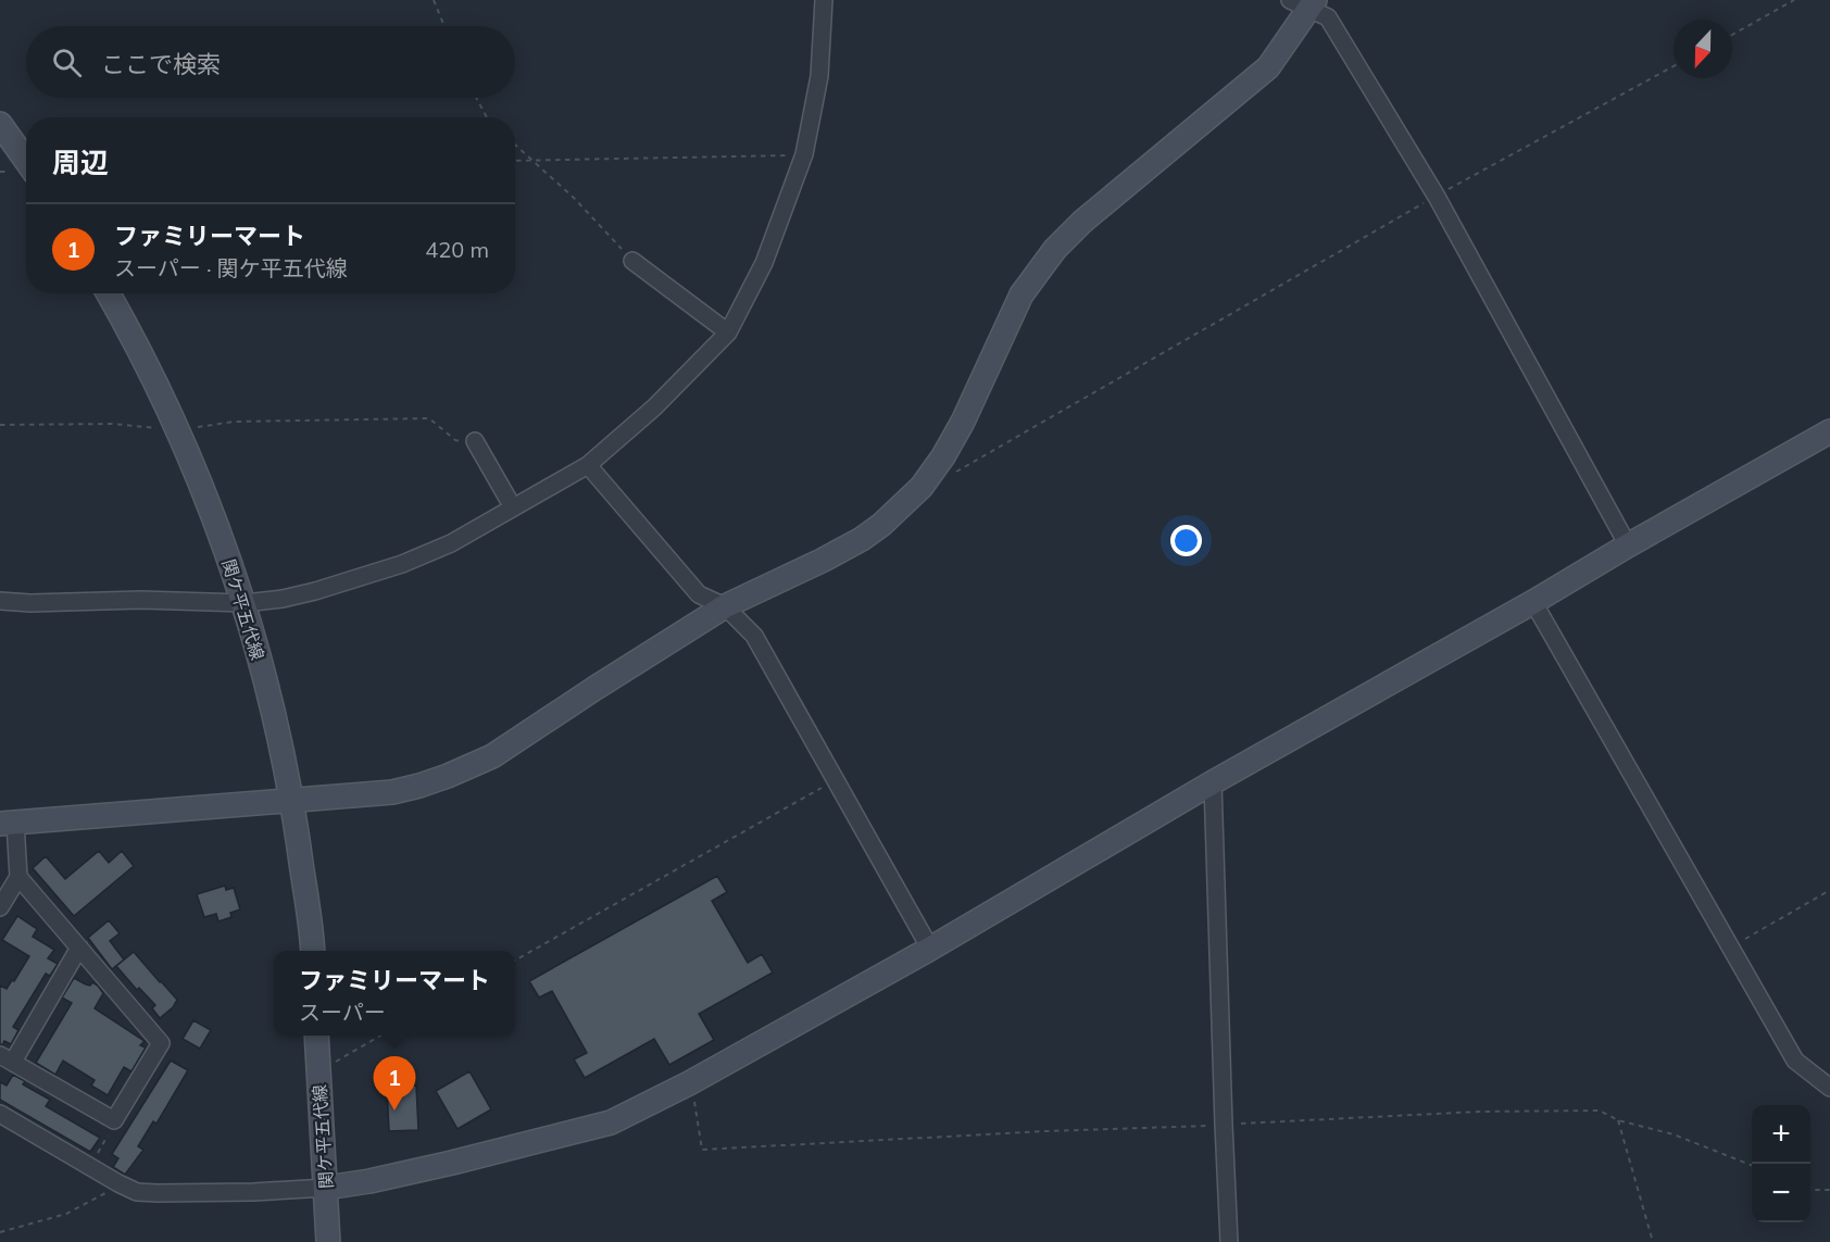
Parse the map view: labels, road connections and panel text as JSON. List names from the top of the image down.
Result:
{
  "streets": {
    "street": ["関ケ平五代線"]
  },
  "north": "bottom",
  "page": {
    "search": "ここで検索",
    "heading": "周辺",
    "list": [
      {
        "mark": "1",
        "name": "ファミリーマート",
        "note": "スーパー · 関ケ平五代線",
        "value": "420 m"
      }
    ],
    "popup": ["ファミリーマート", "スーパー"],
    "pins": "1",
    "map_buttons": ["+", "−"]
  }
}
